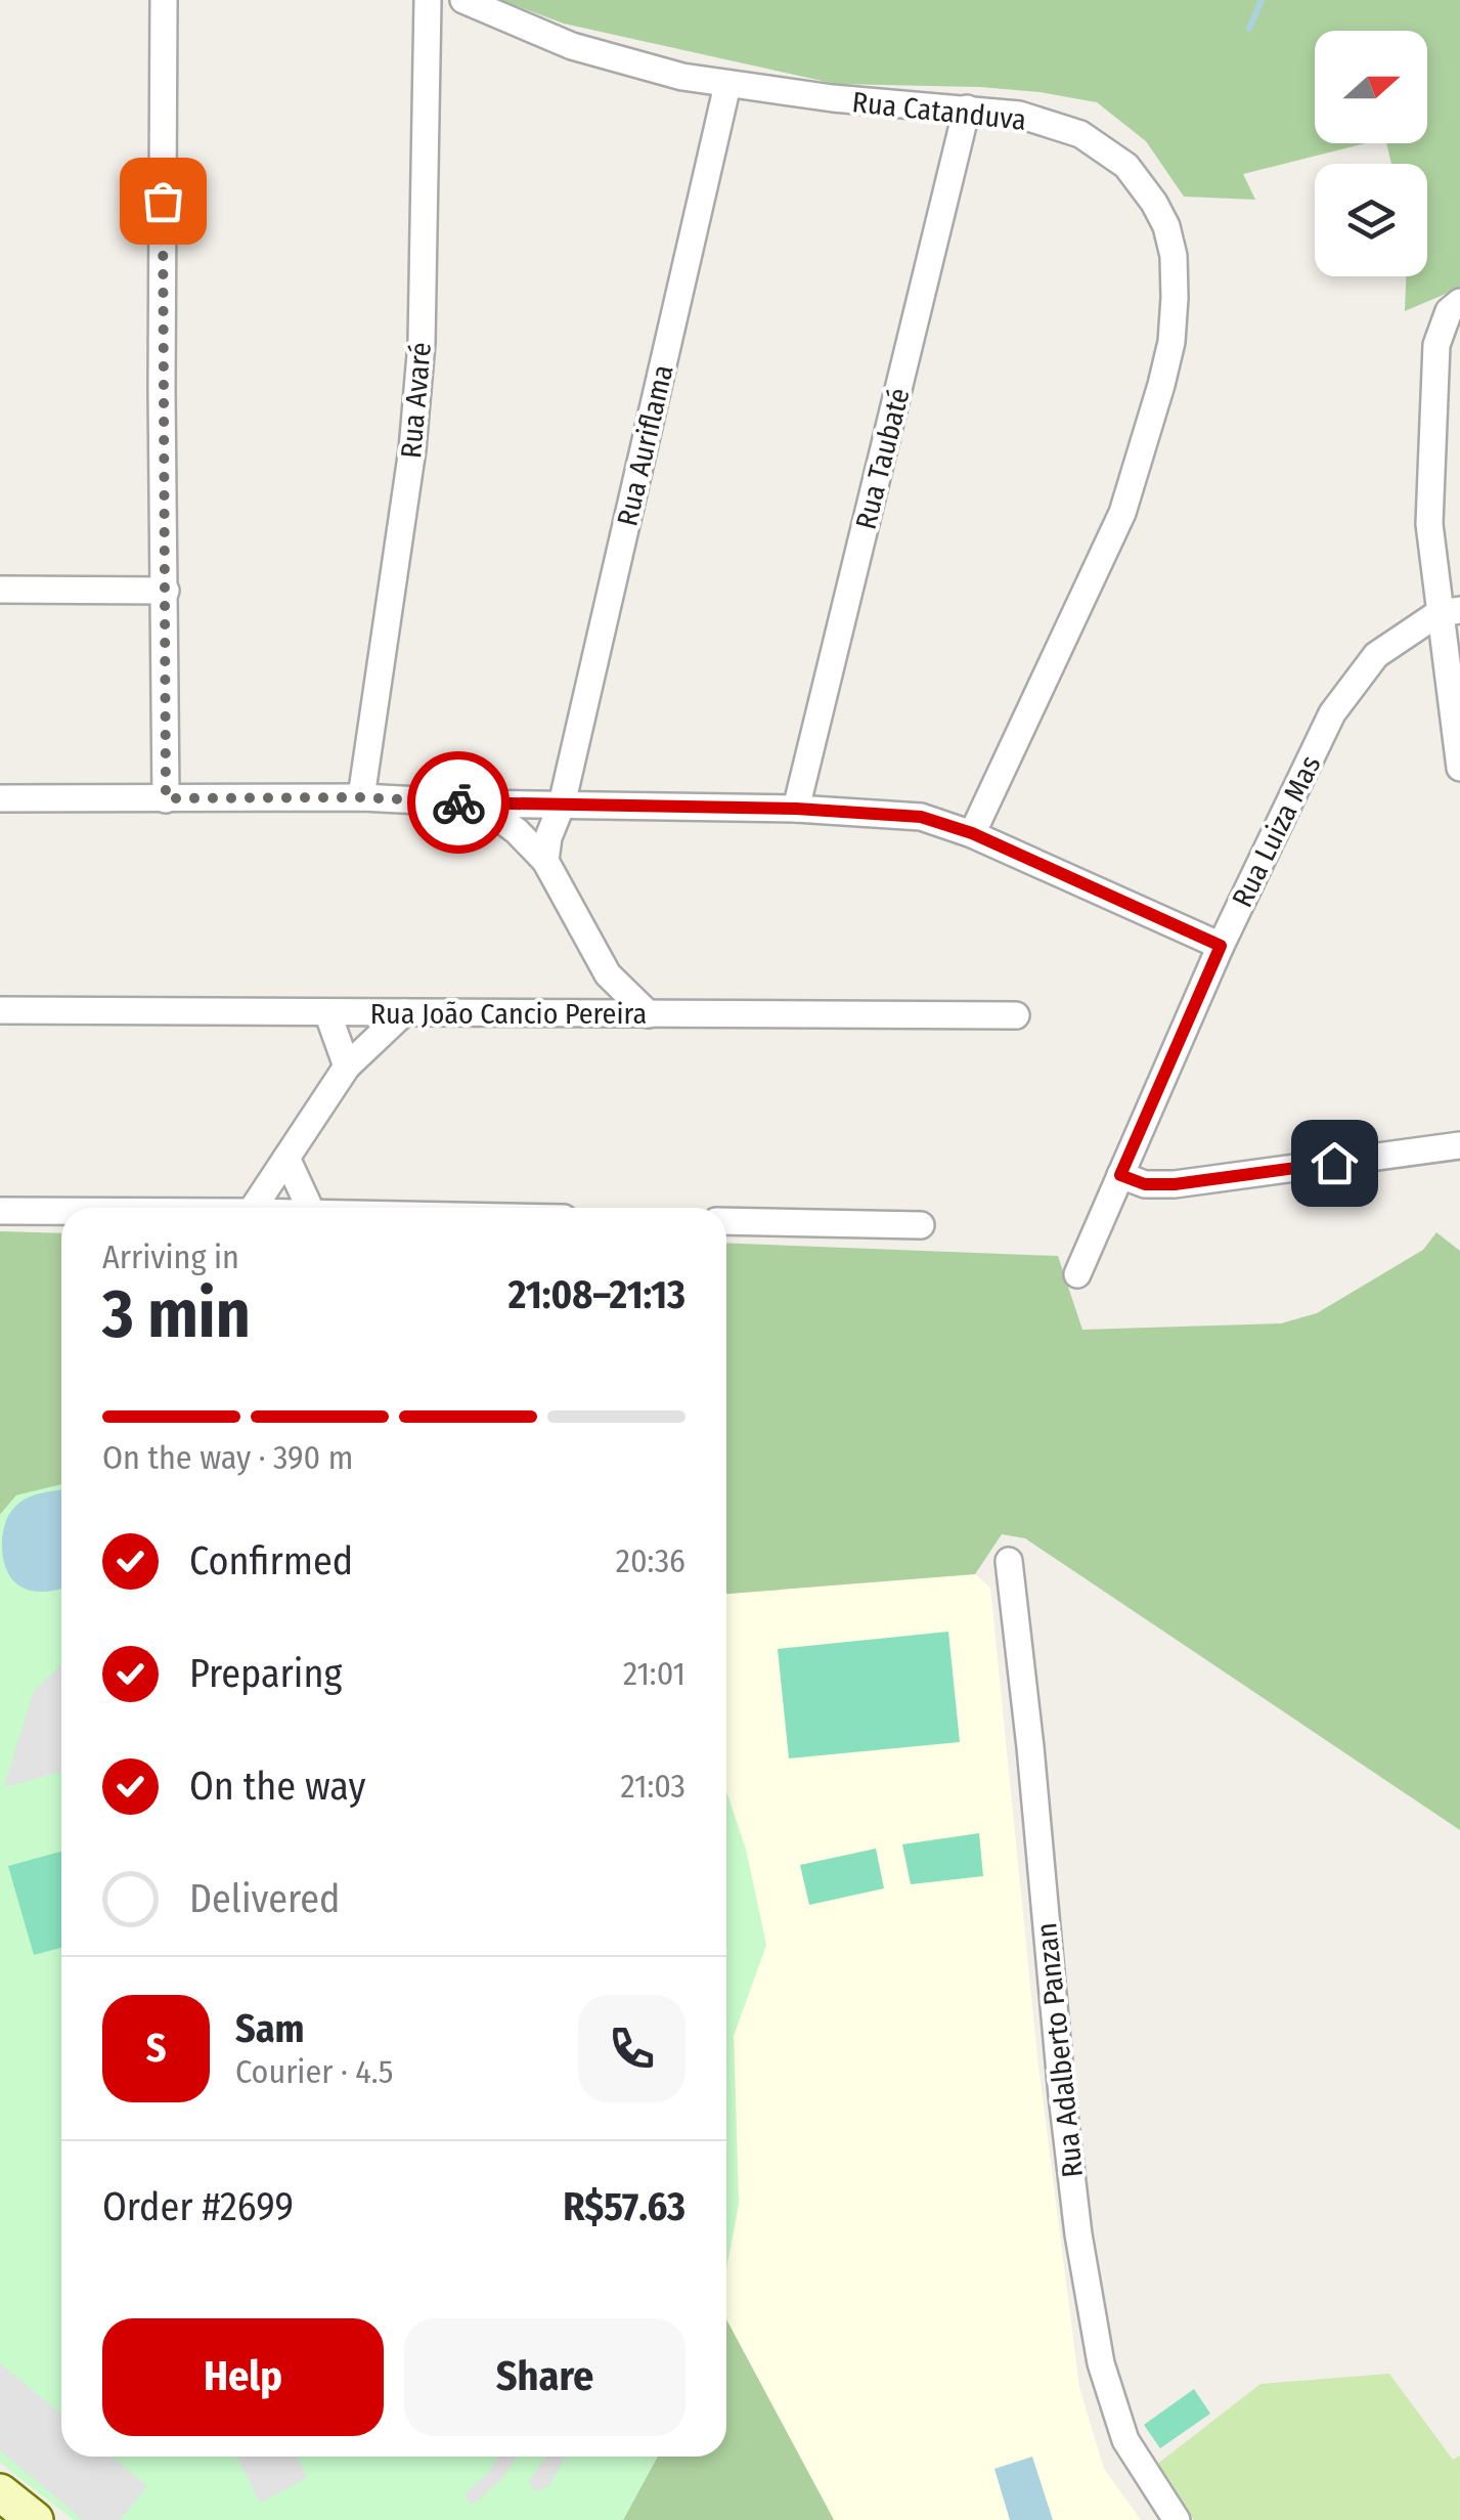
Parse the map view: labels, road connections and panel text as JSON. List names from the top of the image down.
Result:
{
  "streets": {
    "street": [
      "Rua Catanduva",
      "Rua Avaré",
      "Rua Auriflama",
      "Rua Taubaté",
      "Rua Luiza Mas",
      "Rua João Cancio Pereira",
      "Rua Adalberto Panzan"
    ]
  },
  "crossings": [
    ["Rua Catanduva", "Rua Auriflama"],
    ["Rua Catanduva", "Rua Taubaté"]
  ],
  "north": "right",
  "page": {
    "heading": ["3 min", "Arriving in", "21:08–21:13"],
    "panel": [
      "Sam",
      "Courier · 4.5",
      "Order #2699",
      "R$57.63"
    ],
    "bar": "On the way · 390 m",
    "list": [
      ["Confirmed", "20:36"],
      ["Preparing", "21:01"],
      ["On the way", "21:03"],
      "Delivered"
    ],
    "round": "S",
    "buttons": ["Help", "Share"]
  }
}
